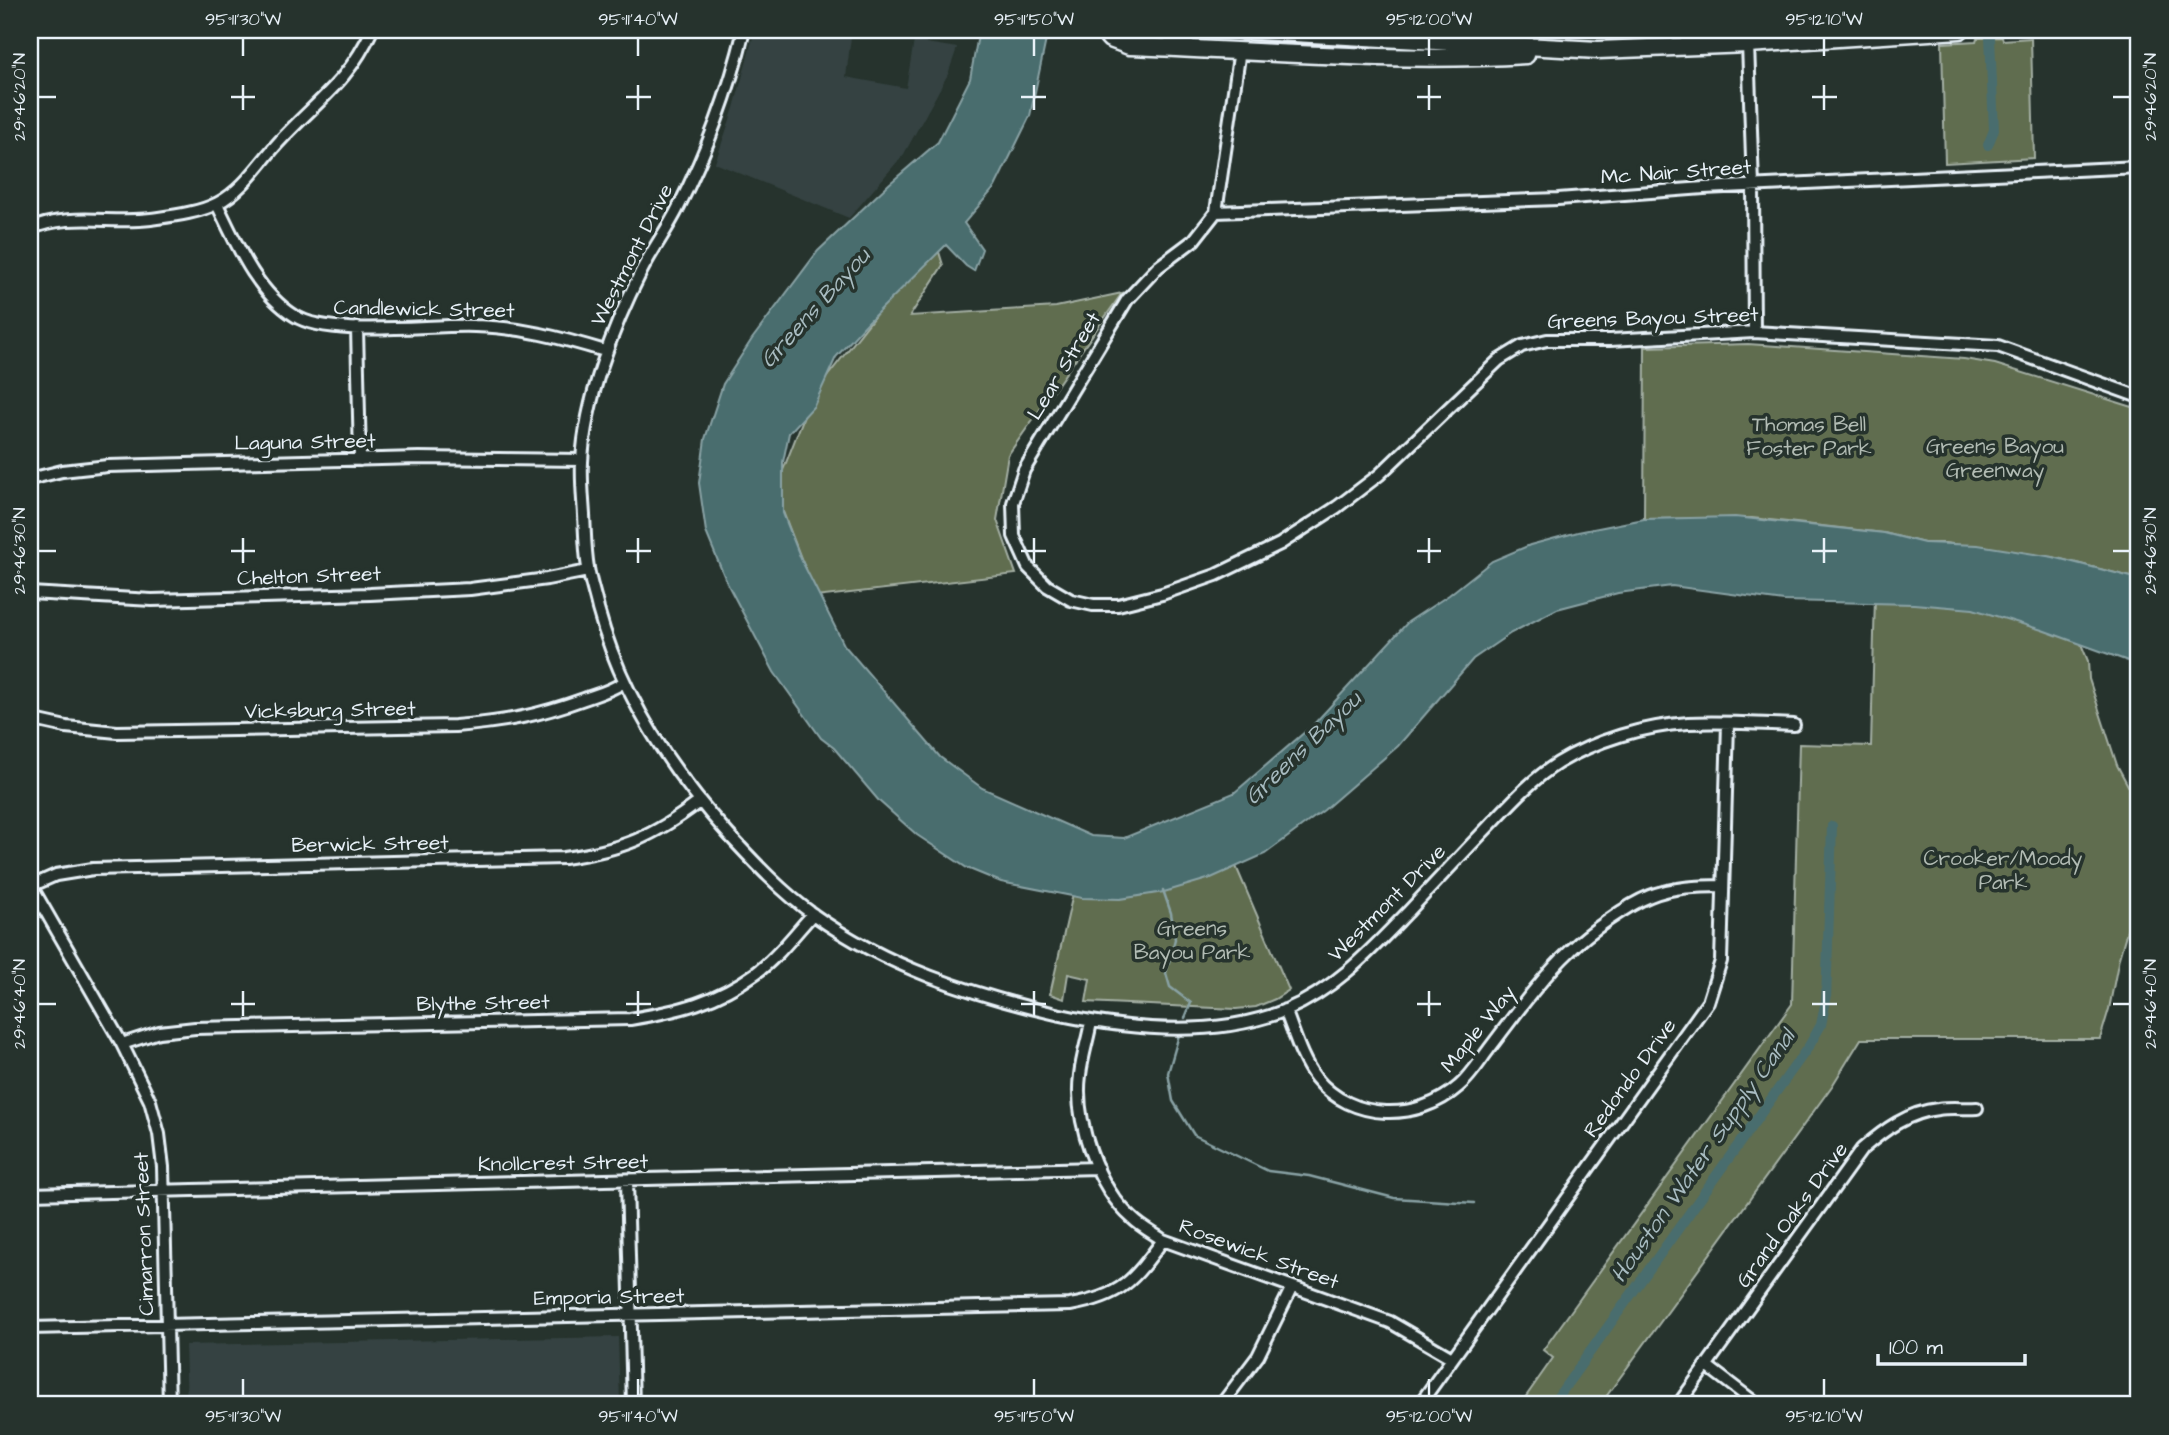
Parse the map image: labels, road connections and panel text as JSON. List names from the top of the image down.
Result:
{
  "streets": {
    "street": [
      "Mc Nair Street",
      "Westmont Drive",
      "Candlewick Street",
      "Greens Bayou Street",
      "Lear Street",
      "Laguna Street",
      "Chelton Street",
      "Vicksburg Street",
      "Berwick Street",
      "Blythe Street",
      "Maple Way",
      "Redondo Drive",
      "Knollcrest Street",
      "Grand Oaks Drive",
      "Cimarron Street",
      "Rosewick Street",
      "Emporia Street"
    ]
  },
  "crossings": [
    ["Mc Nair Street", "Lear Street"],
    ["Westmont Drive", "Candlewick Street"],
    ["Westmont Drive", "Laguna Street"],
    ["Westmont Drive", "Chelton Street"],
    ["Westmont Drive", "Vicksburg Street"],
    ["Westmont Drive", "Berwick Street"],
    ["Westmont Drive", "Blythe Street"],
    ["Westmont Drive", "Maple Way"],
    ["Westmont Drive", "Redondo Drive"],
    ["Westmont Drive", "Rosewick Street"],
    ["Greens Bayou Street", "Lear Street"],
    ["Berwick Street", "Cimarron Street"],
    ["Blythe Street", "Cimarron Street"],
    ["Maple Way", "Redondo Drive"],
    ["Redondo Drive", "Rosewick Street"],
    ["Knollcrest Street", "Cimarron Street"],
    ["Knollcrest Street", "Rosewick Street"],
    ["Cimarron Street", "Emporia Street"],
    ["Rosewick Street", "Emporia Street"]
  ],
  "water": ["Greens Bayou", "Houston Water Supply Canal"],
  "parks": [
    "Thomas Bell Foster Park",
    "Greens Bayou Greenway",
    "Crooker/Moody Park",
    "Greens Bayou Park"
  ],
  "scale_bar": "100 m",
  "coordinates": [
    "95°11'30\"W",
    "95°11'40\"W",
    "95°11'50\"W",
    "95°12'00\"W",
    "95°12'10\"W",
    "29°46'20\"N",
    "29°46'30\"N",
    "29°46'40\"N"
  ]
}
